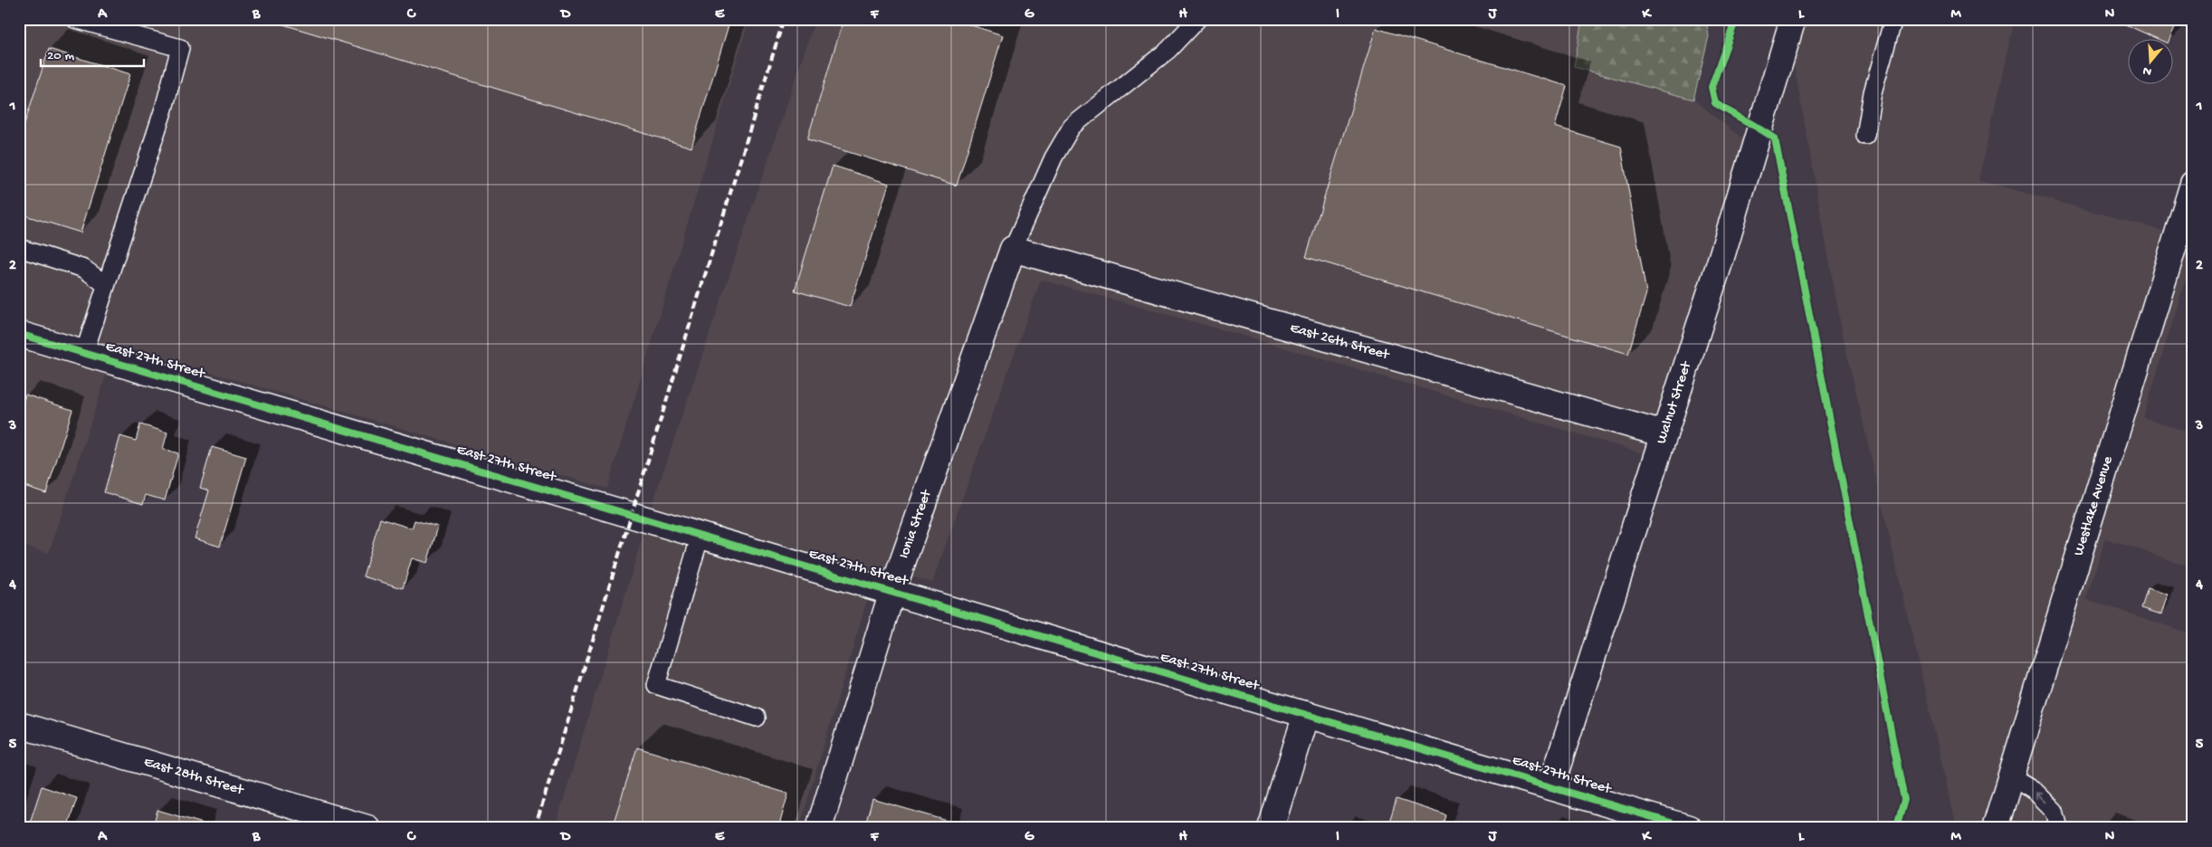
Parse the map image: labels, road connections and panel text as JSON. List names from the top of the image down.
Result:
{
  "streets": {
    "street": [
      "East 26th Street",
      "East 27th Street",
      "Walnut Street",
      "Westlake Avenue",
      "Ionia Street",
      "East 28th Street"
    ]
  },
  "crossings": [
    ["East 26th Street", "Walnut Street"],
    ["East 26th Street", "Ionia Street"],
    ["East 27th Street", "Walnut Street"],
    ["East 27th Street", "Ionia Street"]
  ],
  "scale_bar": "20 m",
  "north": "bottom",
  "grid": {
    "columns": [
      "A",
      "B",
      "C",
      "D",
      "E",
      "F",
      "G",
      "H",
      "I",
      "J",
      "K",
      "L",
      "M",
      "N"
    ],
    "rows": [
      "1",
      "2",
      "3",
      "4",
      "5"
    ]
  }
}
